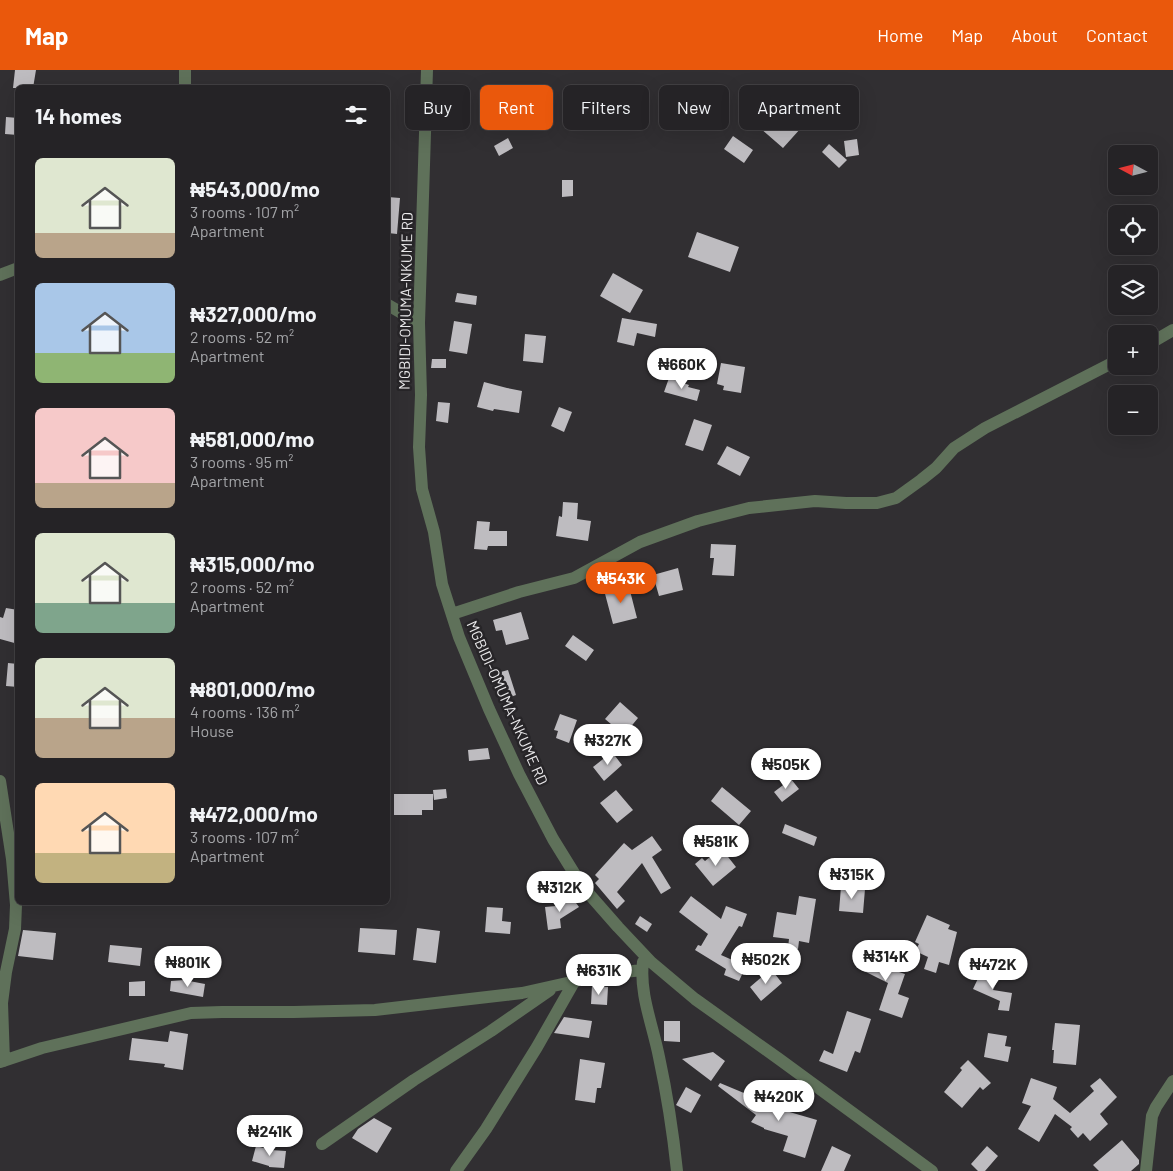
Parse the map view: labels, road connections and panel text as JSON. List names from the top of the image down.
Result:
{
  "streets": {
    "street": ["MGBIDI-OMUMA-NKUME RD"]
  },
  "north": "left",
  "page": {
    "header": "Map",
    "nav": [
      "Home",
      "Map",
      "About",
      "Contact"
    ],
    "chip": [
      "Buy",
      "Rent",
      "Filters",
      "New",
      "Apartment"
    ],
    "heading": "14 homes",
    "map_buttons": ["+", "−"],
    "list": [
      {
        "name": "₦543,000/mo",
        "note": "3 rooms · 107 m² · Apartment"
      },
      {
        "name": "₦327,000/mo",
        "note": "2 rooms · 52 m² · Apartment"
      },
      {
        "name": "₦581,000/mo",
        "note": "3 rooms · 95 m² · Apartment"
      },
      {
        "name": "₦315,000/mo",
        "note": "2 rooms · 52 m² · Apartment"
      },
      {
        "name": "₦801,000/mo",
        "note": "4 rooms · 136 m² · House"
      },
      {
        "name": "₦472,000/mo",
        "note": "3 rooms · 107 m² · Apartment"
      }
    ],
    "price": [
      "₦660K",
      "₦543K",
      "₦327K",
      "₦505K",
      "₦581K",
      "₦315K",
      "₦312K",
      "₦314K",
      "₦502K",
      "₦801K",
      "₦472K",
      "₦631K",
      "₦420K",
      "₦241K"
    ]
  }
}
